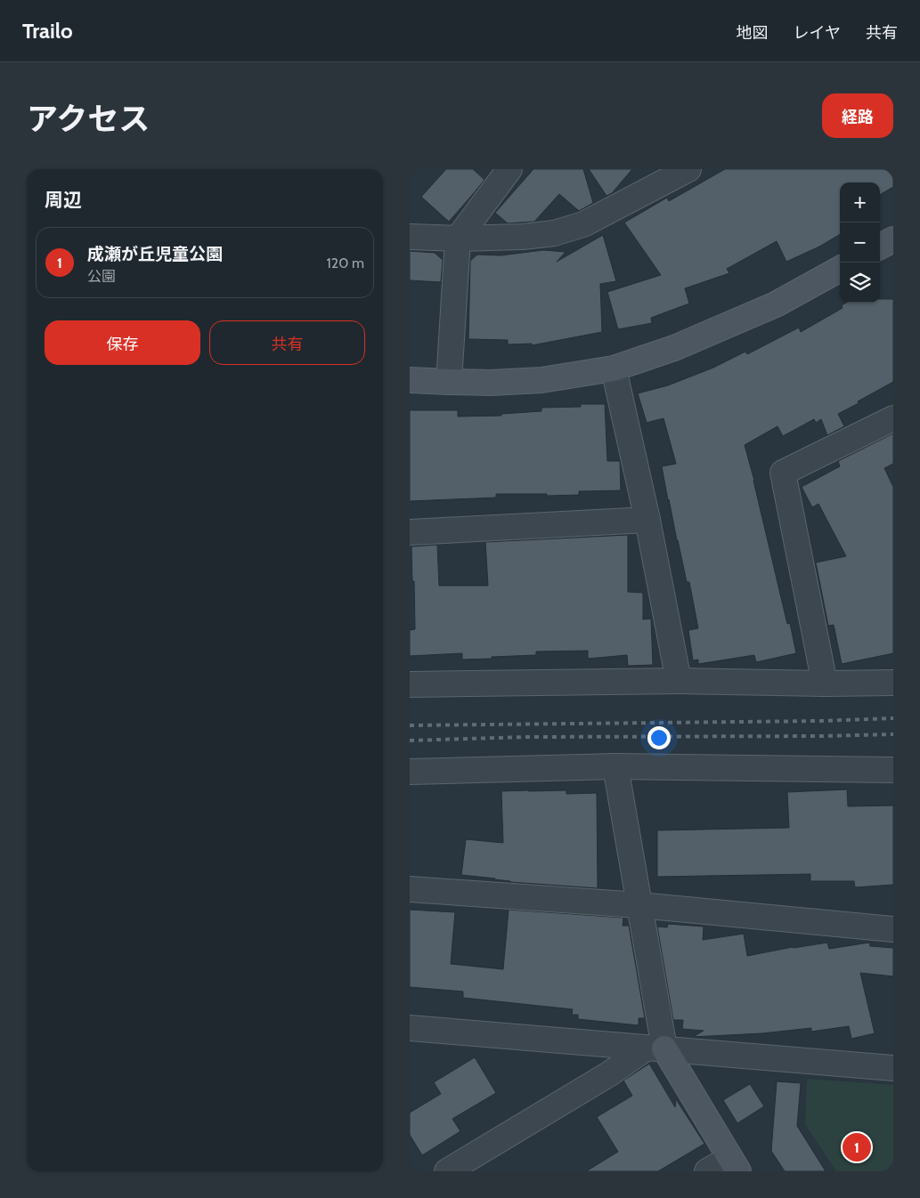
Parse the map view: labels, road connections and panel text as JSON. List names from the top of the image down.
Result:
{
  "page": {
    "header": "Trailo",
    "nav": ["地図", "レイヤ", "共有"],
    "title": "アクセス",
    "buttons": [
      "経路",
      ["保存", "共有"]
    ],
    "heading": "周辺",
    "map_buttons": ["+", "−"],
    "list": [
      {
        "mark": "1",
        "name": "成瀬が丘児童公園",
        "note": "公園",
        "value": "120 m"
      }
    ],
    "pins": "1"
  }
}
